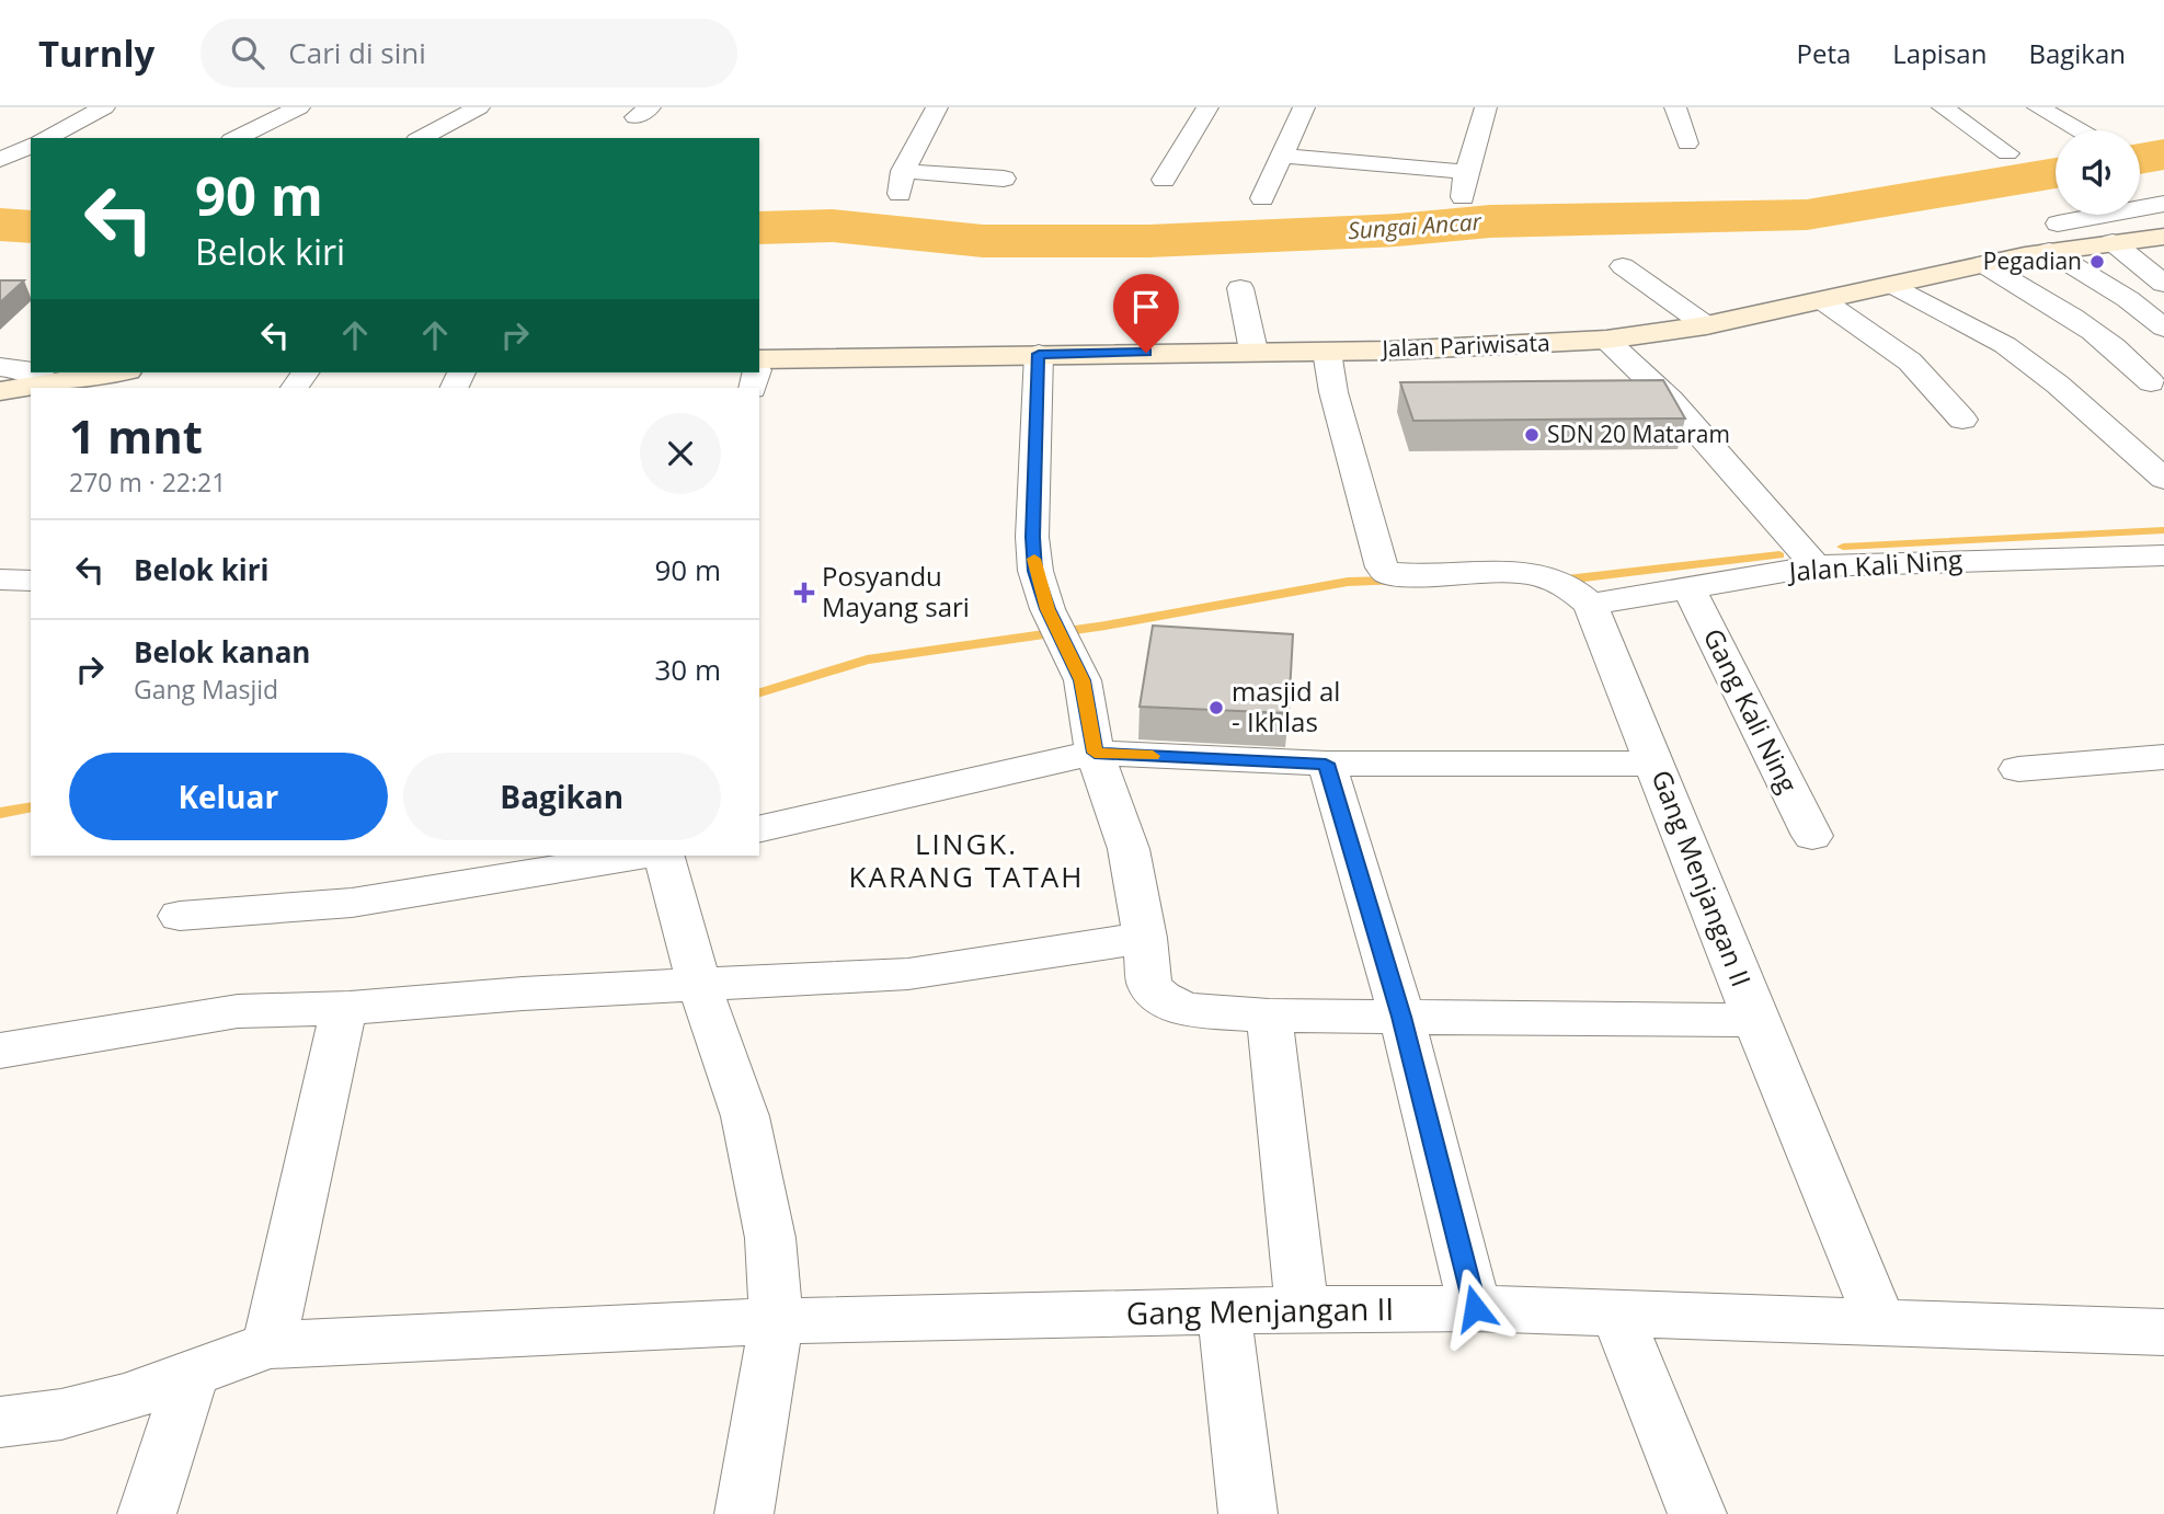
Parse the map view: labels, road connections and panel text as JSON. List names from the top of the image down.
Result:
{
  "streets": {
    "street": [
      "Jalan Pariwisata",
      "Jalan Kali Ning",
      "Gang Kali Ning",
      "Gang Menjangan II"
    ]
  },
  "crossings": [
    ["Jalan Kali Ning", "Gang Kali Ning"],
    ["Jalan Kali Ning", "Gang Menjangan II"]
  ],
  "districts": ["LINGK. KARANG TATAH"],
  "water": ["Sungai Ancar"],
  "places": {
    "other": ["Pegadian", "SDN 20 Mataram", "masjid al - Ikhlas"],
    "health": ["Posyandu Mayang sari"]
  },
  "page": {
    "header": "Turnly",
    "search": "Cari di sini",
    "nav": ["Peta", "Lapisan", "Bagikan"],
    "turn": ["90 m", "Belok kiri"],
    "heading": ["1 mnt", "270 m · 22:21"],
    "list": [
      {
        "name": "Belok kiri",
        "value": "90 m"
      },
      {
        "name": "Belok kanan",
        "note": "Gang Masjid",
        "value": "30 m"
      }
    ],
    "buttons": ["Keluar", "Bagikan"]
  }
}
